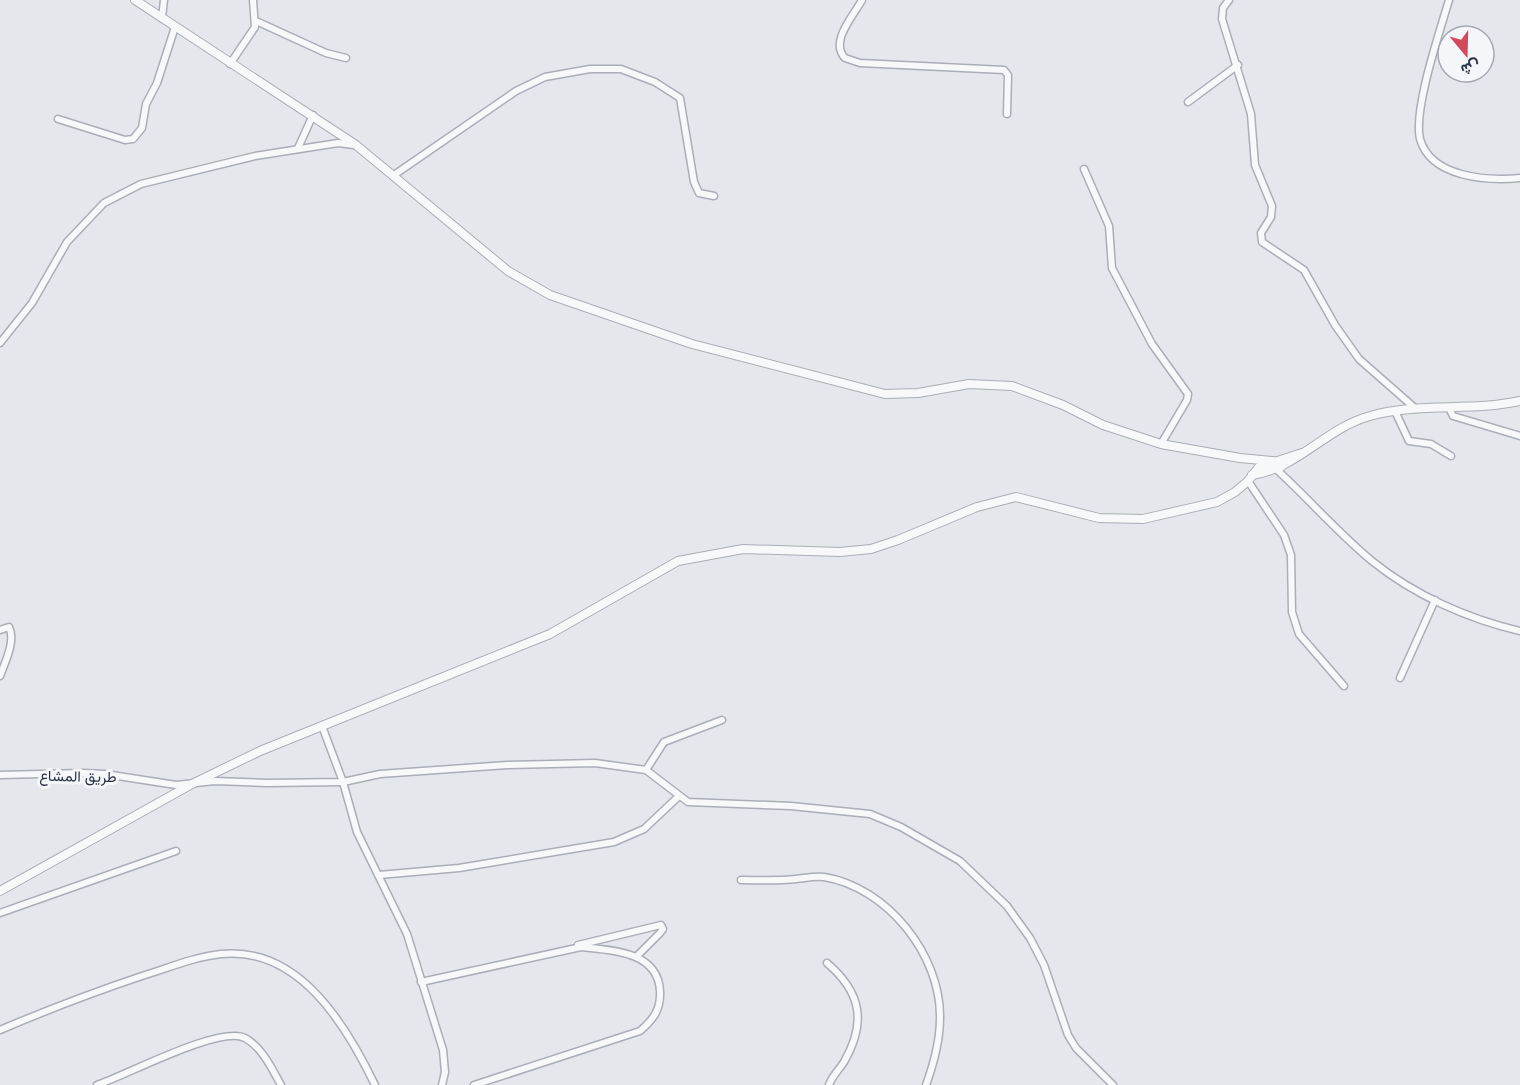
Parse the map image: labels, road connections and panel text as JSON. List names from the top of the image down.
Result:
{
  "streets": {
    "street": ["طريق المشاع"]
  },
  "north": "bottom"
}
